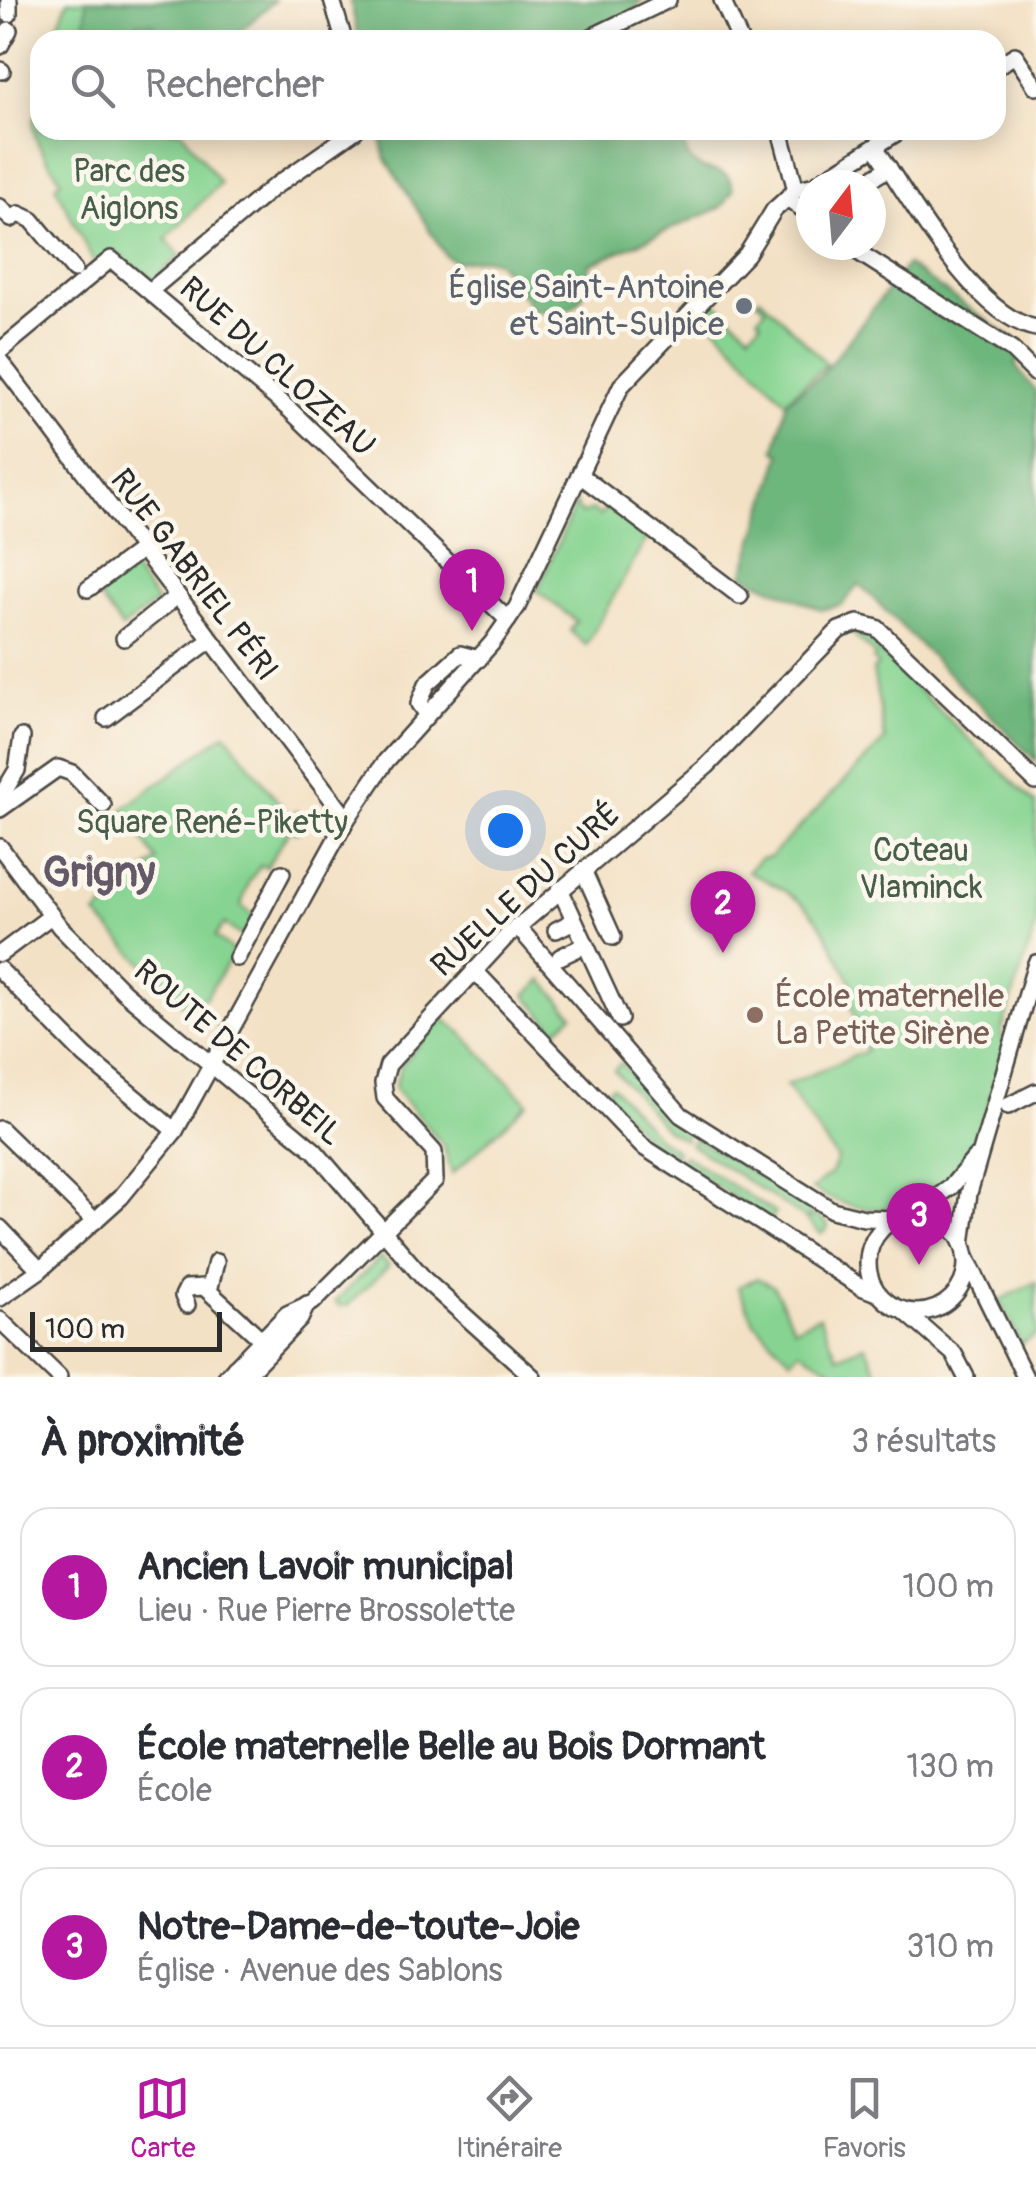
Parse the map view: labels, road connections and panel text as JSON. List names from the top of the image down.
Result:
{
  "streets": {
    "street": [
      "RUE DU CLOZEAU",
      "RUE GABRIEL PÉRI",
      "RUELLE DU CURÉ",
      "ROUTE DE CORBEIL"
    ]
  },
  "crossings": [
    ["RUELLE DU CURÉ", "ROUTE DE CORBEIL"]
  ],
  "districts": ["Grigny"],
  "parks": ["Parc des Aiglons", "Square René-Piketty", "Coteau Vlaminck"],
  "places": ["Église Saint-Antoine et Saint-Sulpice", "École maternelle La Petite Sirène"],
  "scale_bar": "100 m",
  "north": "top",
  "page": {
    "search": "Rechercher",
    "pins": ["1", "2", "3"],
    "scale": "100 m",
    "heading": ["À proximité", "3 résultats"],
    "list": [
      {
        "mark": "1",
        "name": "Ancien Lavoir municipal",
        "note": "Lieu · Rue Pierre Brossolette",
        "value": "100 m"
      },
      {
        "mark": "2",
        "name": "École maternelle Belle au Bois Dormant",
        "note": "École",
        "value": "130 m"
      },
      {
        "mark": "3",
        "name": "Notre-Dame-de-toute-Joie",
        "note": "Église · Avenue des Sablons",
        "value": "310 m"
      }
    ],
    "nav": ["Carte", "Itinéraire", "Favoris"]
  }
}
